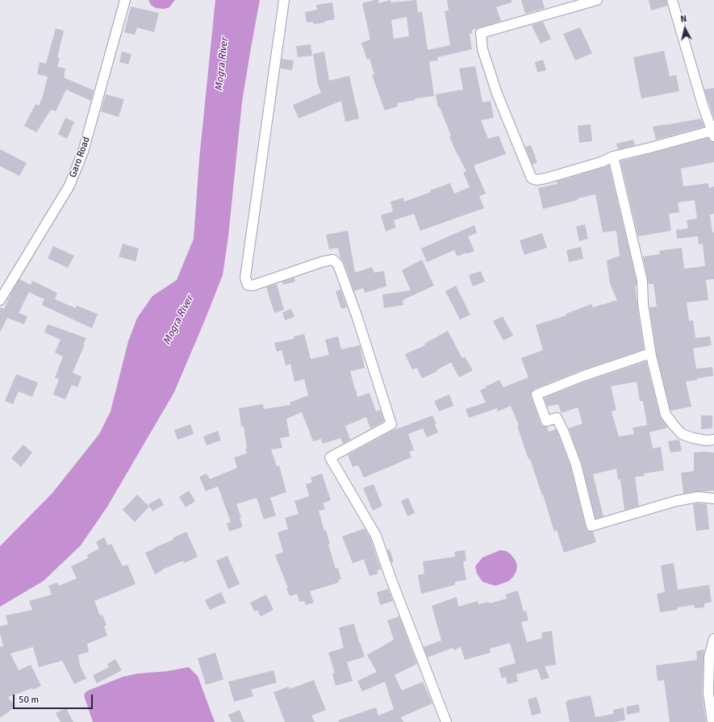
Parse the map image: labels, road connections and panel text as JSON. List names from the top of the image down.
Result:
{
  "streets": {
    "street": ["Garo Road"]
  },
  "water": ["Mogra River"],
  "scale_bar": "50 m",
  "north": "top"
}
